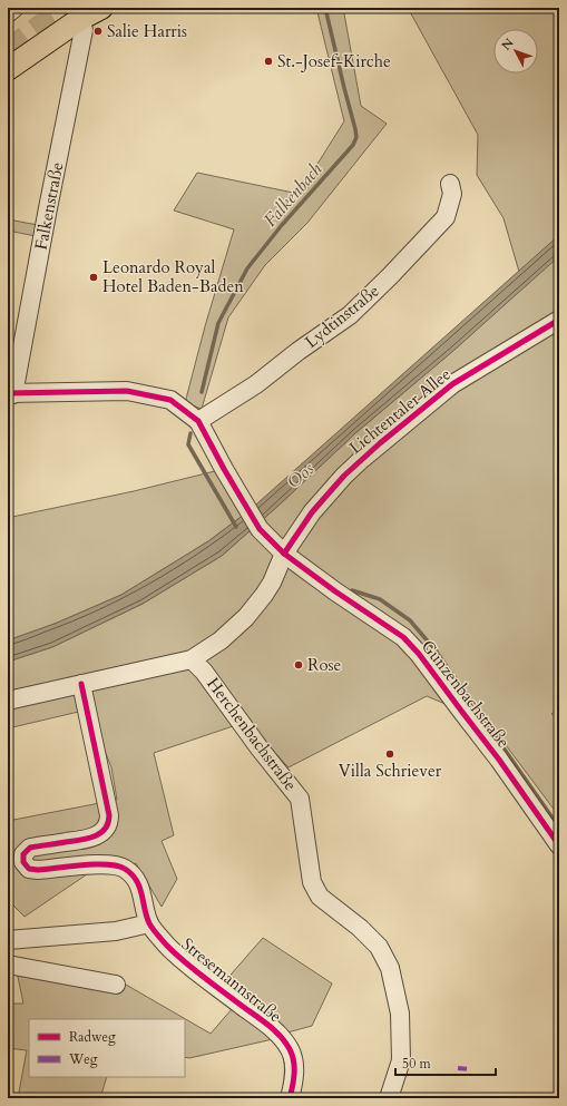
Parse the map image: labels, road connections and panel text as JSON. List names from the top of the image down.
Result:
{
  "streets": {
    "street": [
      "Falkenstraße",
      "Lydtinstraße",
      "Lichtentaler Allee",
      "Gunzenbachstraße",
      "Herchenbachstraße",
      "Stresemannstraße"
    ]
  },
  "crossings": [
    ["Lydtinstraße", "Gunzenbachstraße"],
    ["Lichtentaler Allee", "Gunzenbachstraße"],
    ["Lichtentaler Allee", "Herchenbachstraße"],
    ["Lichtentaler Allee", "Stresemannstraße"]
  ],
  "water": ["Falkenbach", "Oos"],
  "places": [
    "Salie Harris",
    "St.-Josef-Kirche",
    "Leonardo Royal Hotel Baden-Baden",
    "Rose",
    "Villa Schriever"
  ],
  "legend": ["Radweg", "Weg"],
  "scale_bar": "50 m",
  "north": "top left"
}
